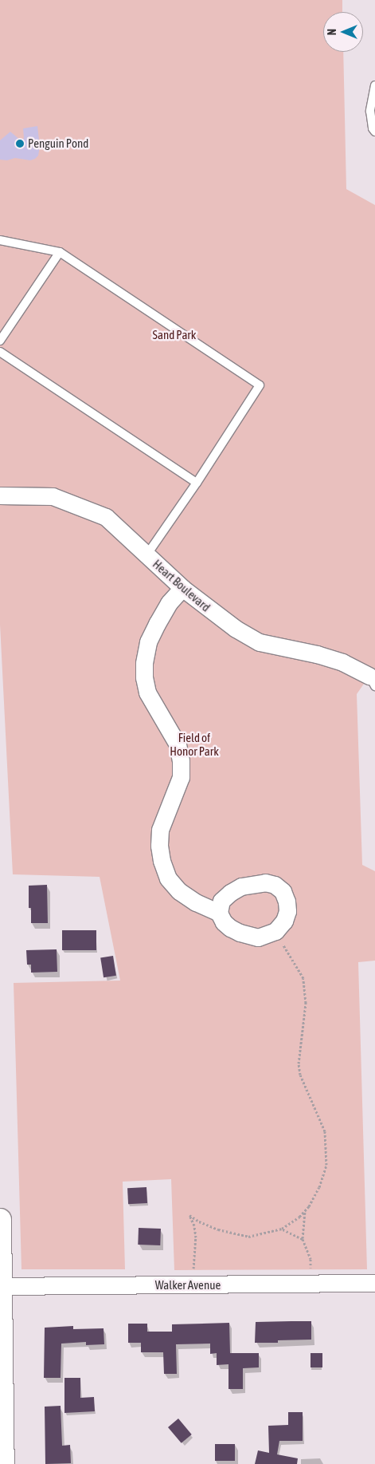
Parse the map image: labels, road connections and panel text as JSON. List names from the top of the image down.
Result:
{
  "streets": {
    "street": ["Heart Boulevard", "Walker Avenue"]
  },
  "parks": ["Sand Park", "Field of Honor Park"],
  "places": ["Penguin Pond"],
  "north": "left"
}
